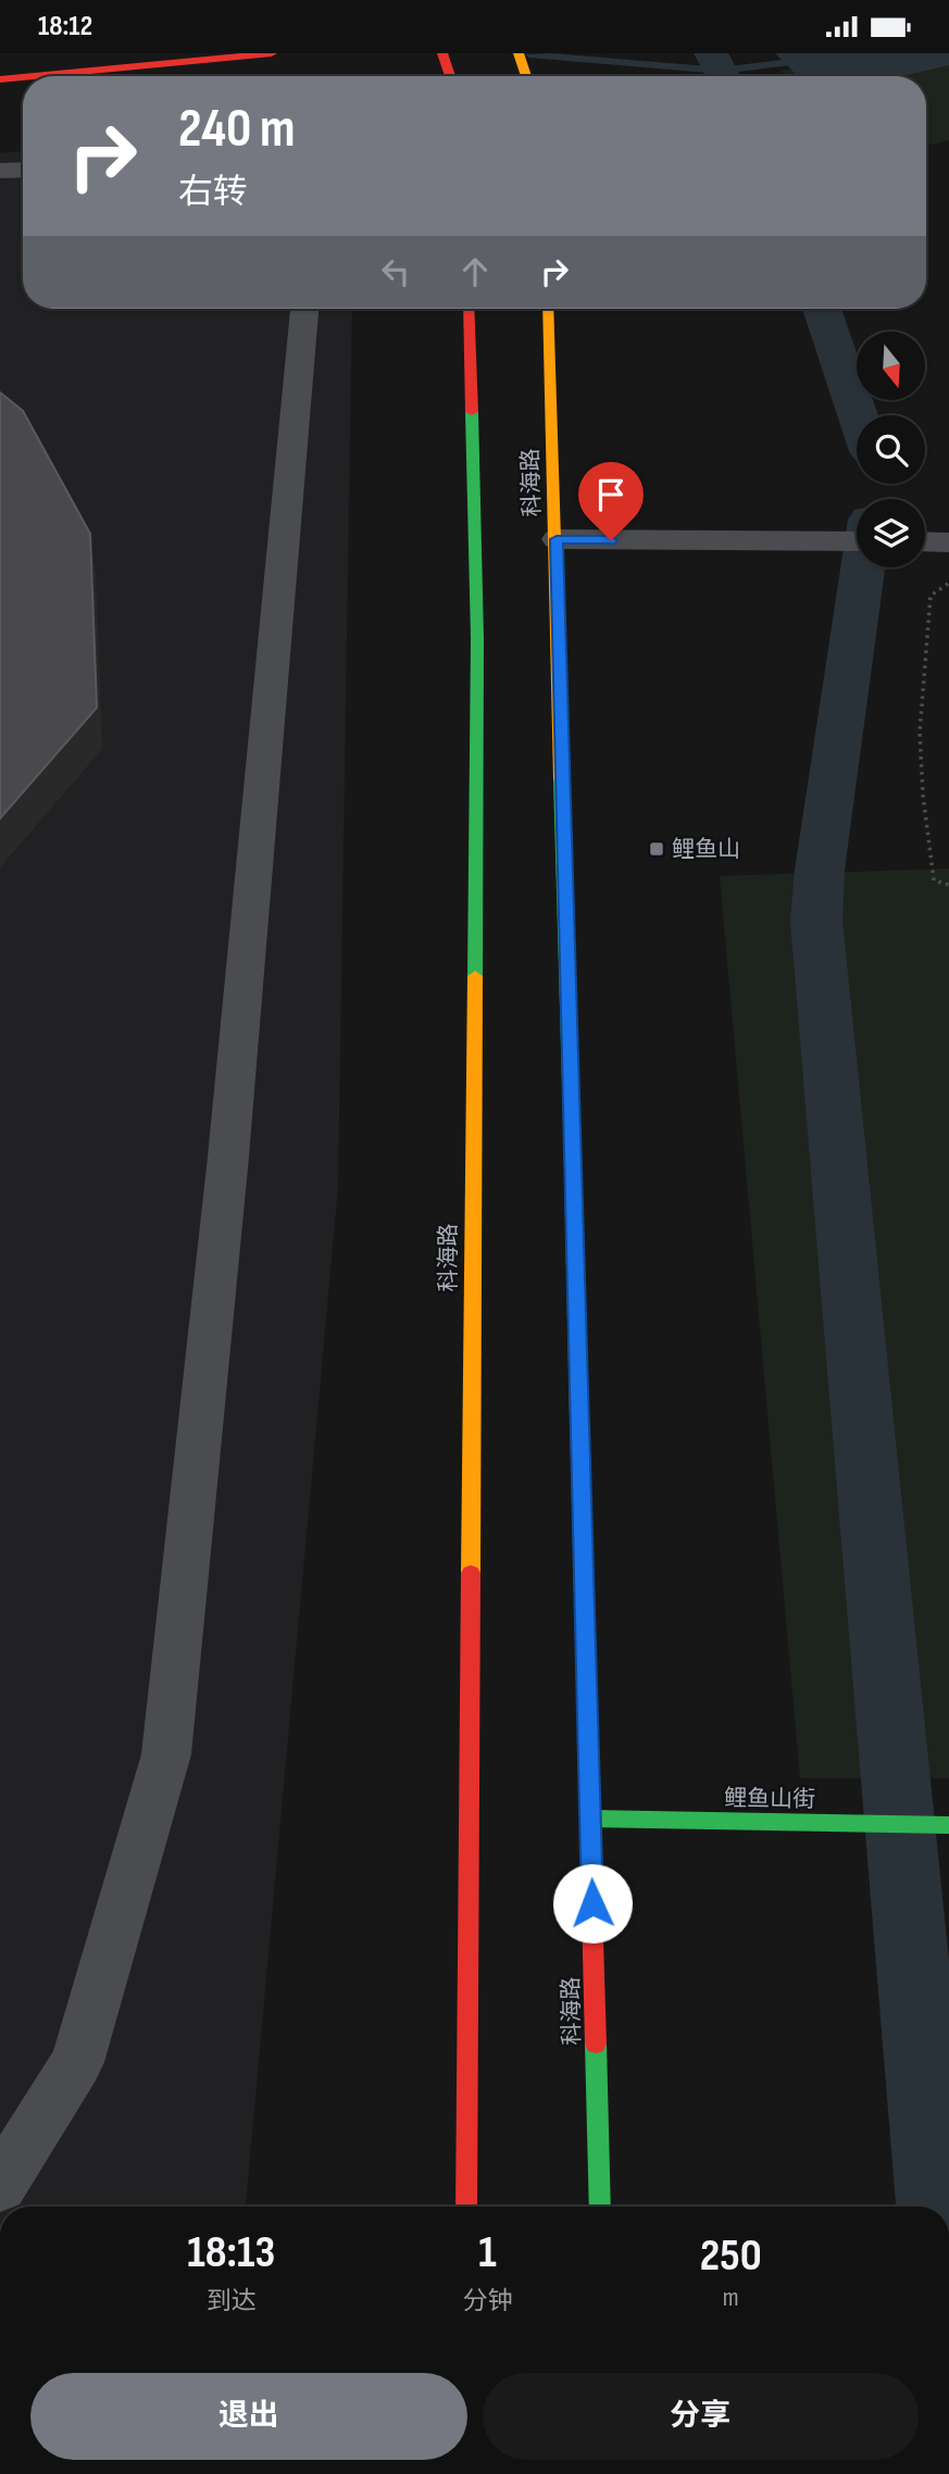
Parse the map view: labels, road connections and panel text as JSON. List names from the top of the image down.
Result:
{
  "streets": {
    "main road": ["科海路", "鲤鱼山街"]
  },
  "crossings": [
    ["科海路", "鲤鱼山街"]
  ],
  "places": {
    "transit": ["鲤鱼山"]
  },
  "north": "bottom",
  "page": {
    "status": "18:12",
    "turn": ["240 m", "右转"],
    "eta": [
      "18:13",
      "到达",
      "1",
      "分钟",
      "250",
      "m"
    ],
    "buttons": ["退出", "分享"]
  }
}
